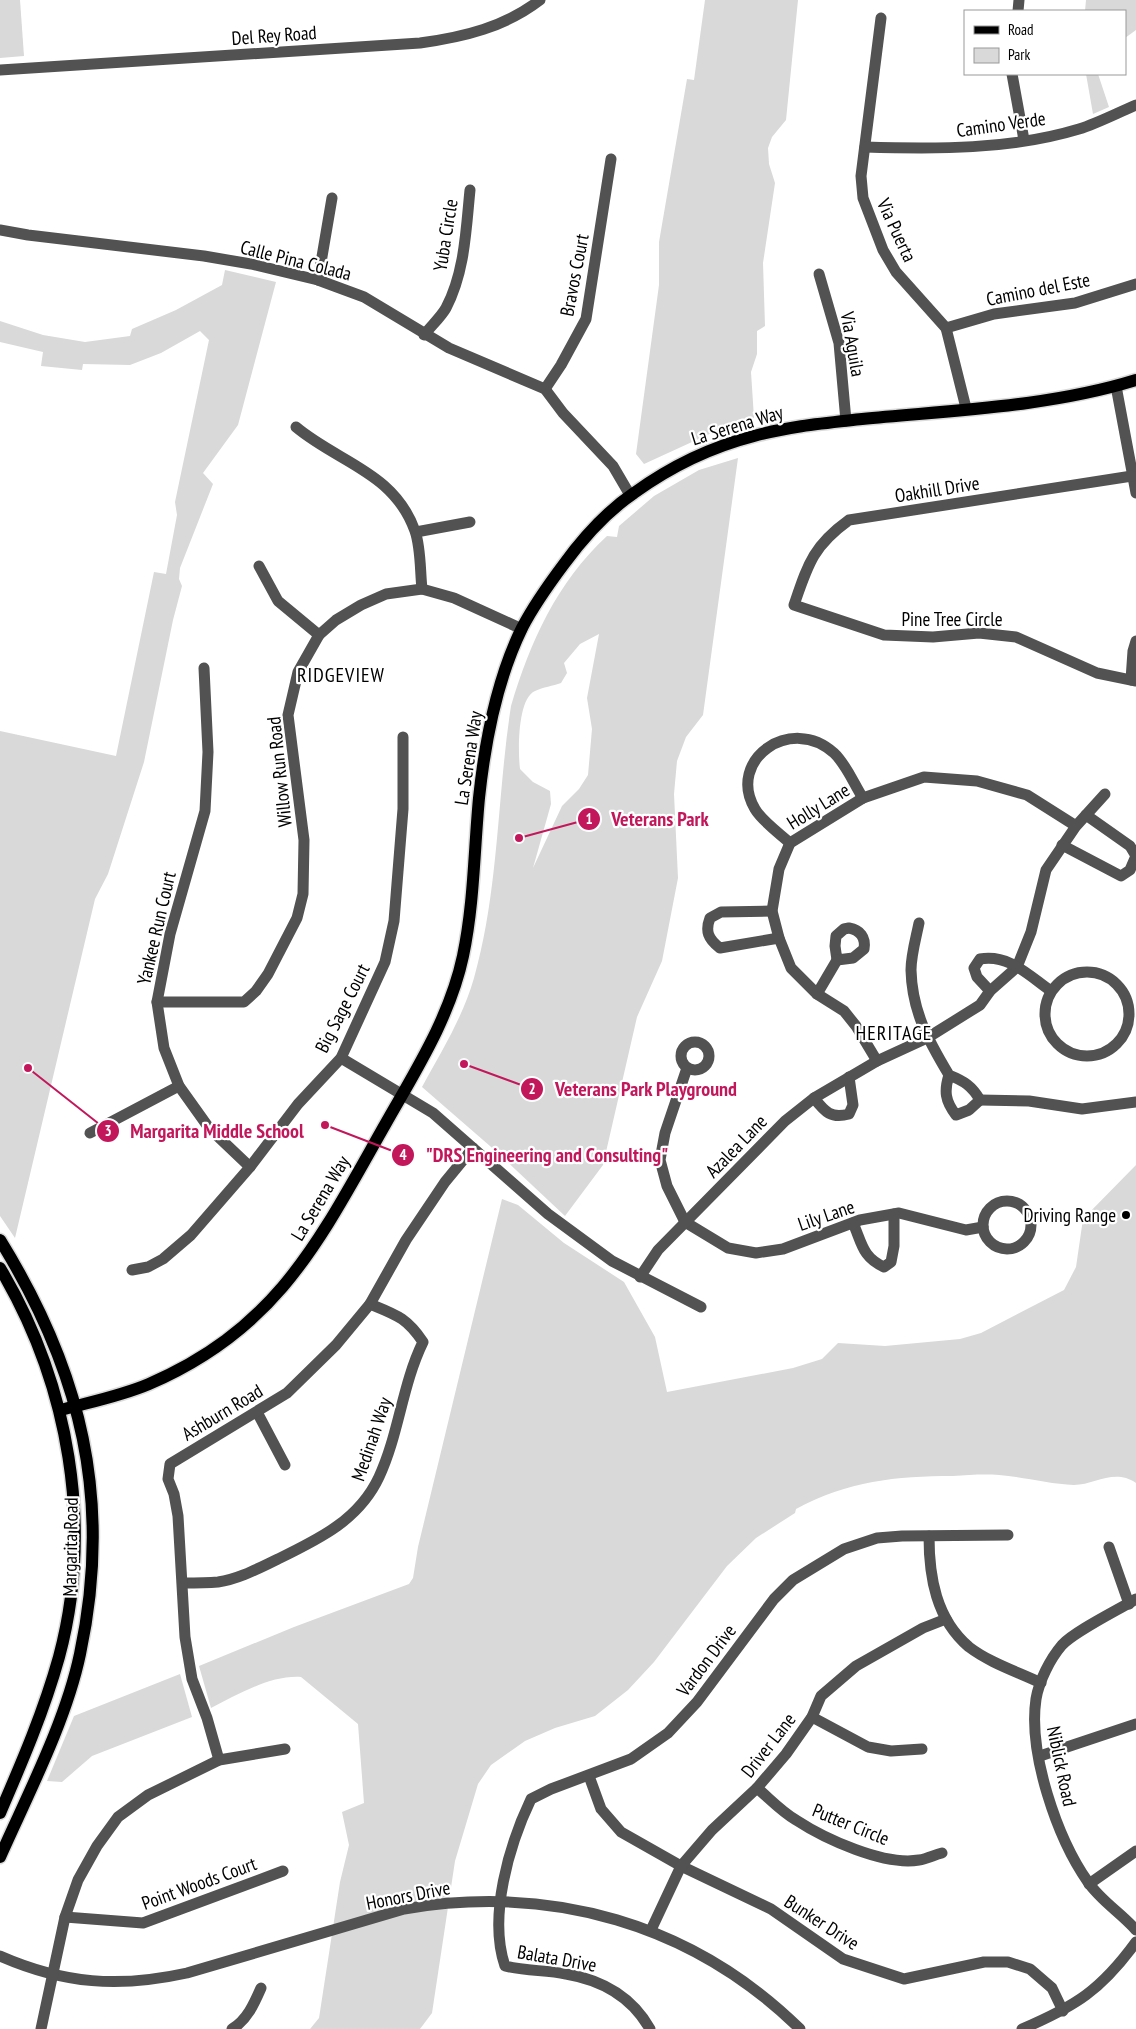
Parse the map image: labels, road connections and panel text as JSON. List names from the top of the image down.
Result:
{
  "streets": {
    "main road": ["La Serena Way", "Margarita Road"],
    "street": [
      "Del Rey Road",
      "Camino Verde",
      "Via Puerta",
      "Yuba Circle",
      "Calle Pina Colada",
      "Bravos Court",
      "Camino del Este",
      "Via Aguila",
      "Oakhill Drive",
      "Pine Tree Circle",
      "Willow Run Road",
      "Holly Lane",
      "Yankee Run Court",
      "Big Sage Court",
      "Azalea Lane",
      "Lily Lane",
      "Ashburn Road",
      "Medinah Way",
      "Vardon Drive",
      "Driver Lane",
      "Niblick Road",
      "Putter Circle",
      "Point Woods Court",
      "Honors Drive",
      "Bunker Drive",
      "Balata Drive"
    ]
  },
  "crossings": [
    ["Camino Verde", "Via Puerta"],
    ["Via Puerta", "Camino del Este"],
    ["Via Puerta", "La Serena Way"],
    ["Yuba Circle", "Calle Pina Colada"],
    ["Calle Pina Colada", "Bravos Court"],
    ["Via Aguila", "La Serena Way"],
    ["La Serena Way", "Willow Run Road"],
    ["La Serena Way", "Margarita Road"],
    ["Oakhill Drive", "Pine Tree Circle"],
    ["Willow Run Road", "Yankee Run Court"],
    ["Holly Lane", "Azalea Lane"],
    ["Yankee Run Court", "Big Sage Court"],
    ["Azalea Lane", "Lily Lane"],
    ["Ashburn Road", "Medinah Way"],
    ["Vardon Drive", "Honors Drive"],
    ["Vardon Drive", "Bunker Drive"],
    ["Vardon Drive", "Balata Drive"],
    ["Driver Lane", "Putter Circle"],
    ["Driver Lane", "Honors Drive"],
    ["Driver Lane", "Bunker Drive"],
    ["Honors Drive", "Balata Drive"]
  ],
  "districts": ["RIDGEVIEW", "HERITAGE"],
  "places": [
    "Veterans Park",
    "Veterans Park Playground",
    "Margarita Middle School",
    "\"DRS Engineering and Consulting\"",
    "Driving Range"
  ],
  "legend": ["Road", "Park"]
}
